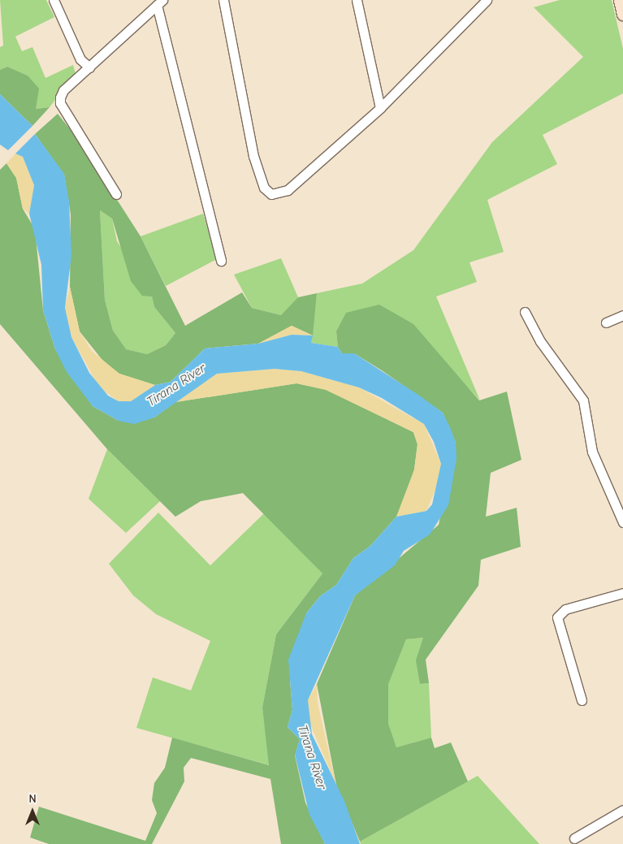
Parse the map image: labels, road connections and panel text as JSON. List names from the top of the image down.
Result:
{
  "water": ["Tirana River"],
  "north": "top"
}
